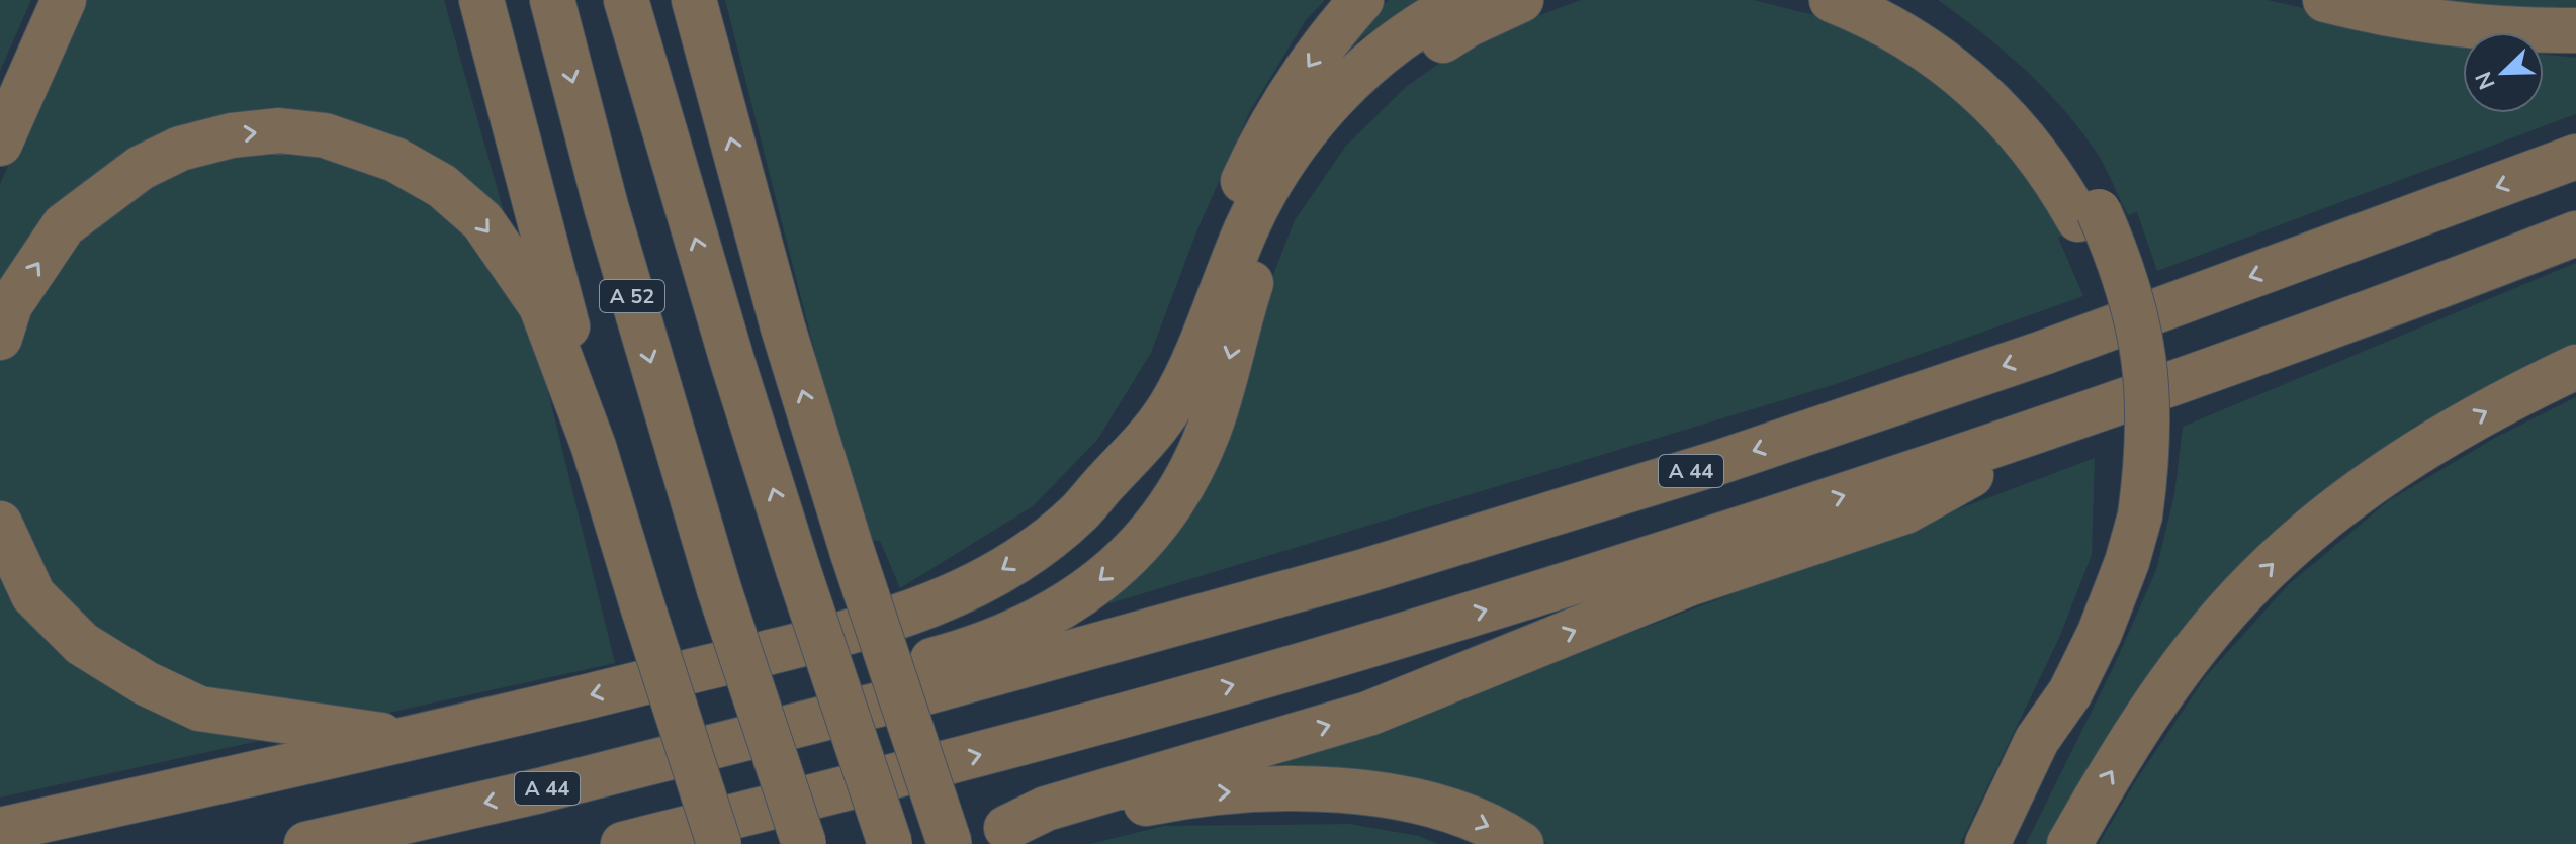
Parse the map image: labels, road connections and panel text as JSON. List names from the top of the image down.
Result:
{
  "streets": {
    "highway": ["A 52", "A 44"]
  },
  "north": "bottom left"
}
